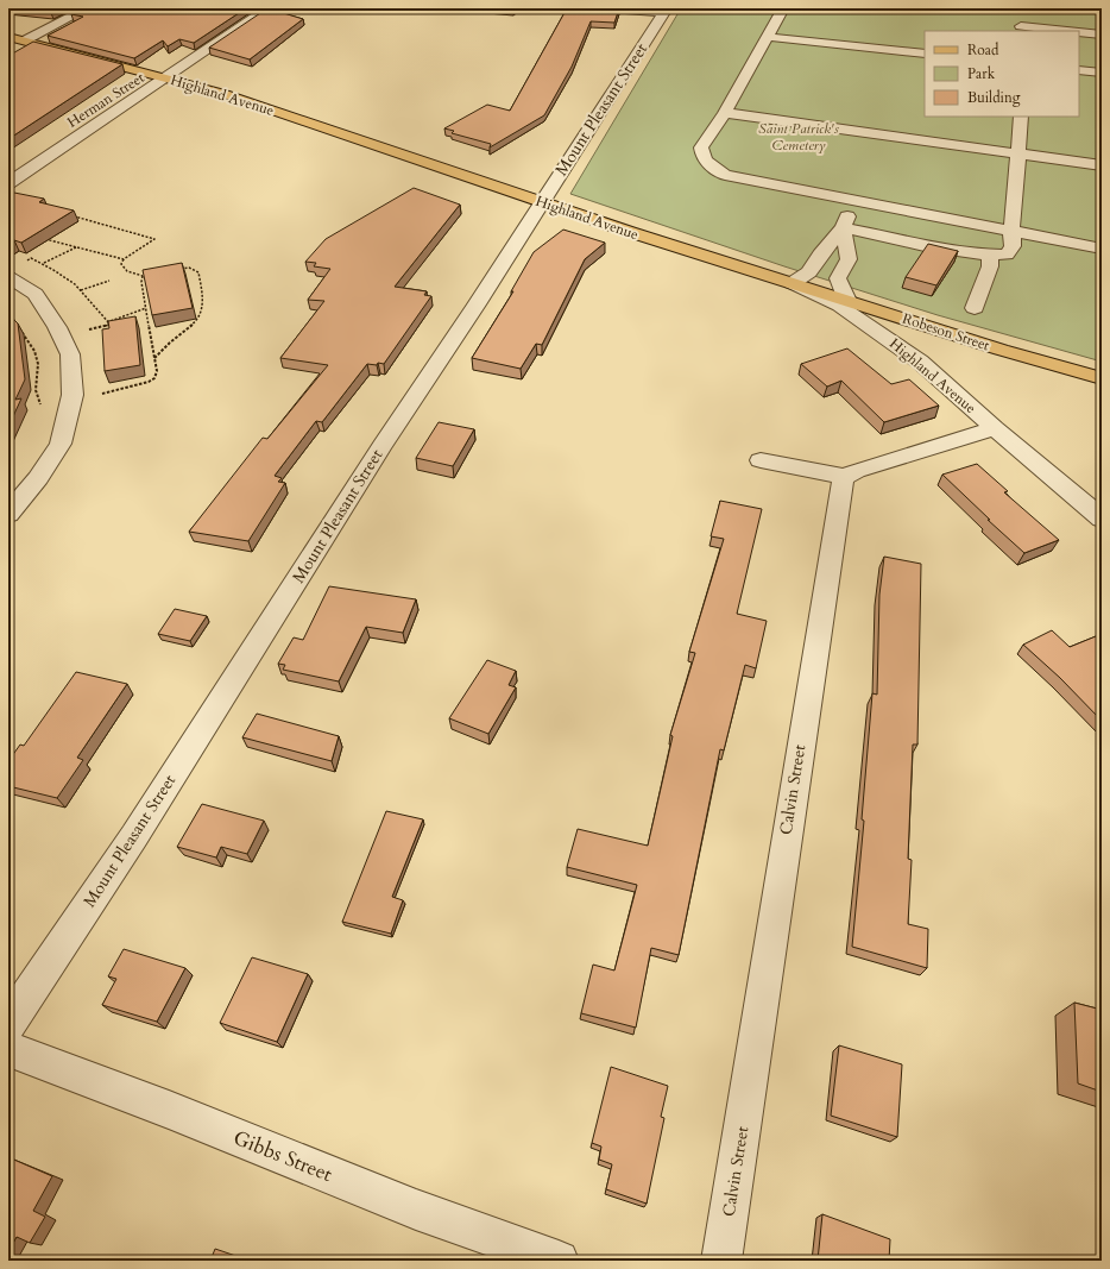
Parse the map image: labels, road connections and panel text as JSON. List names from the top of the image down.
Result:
{
  "streets": {
    "main road": ["Highland Avenue", "Robeson Street"],
    "street": [
      "Herman Street",
      "Mount Pleasant Street",
      "Calvin Street",
      "Gibbs Street"
    ]
  },
  "crossings": [
    ["Highland Avenue", "Herman Street"],
    ["Highland Avenue", "Mount Pleasant Street"],
    ["Highland Avenue", "Robeson Street"]
  ],
  "parks": ["Saint Patrick's Cemetery"],
  "legend": ["Road", "Park", "Building"]
}
